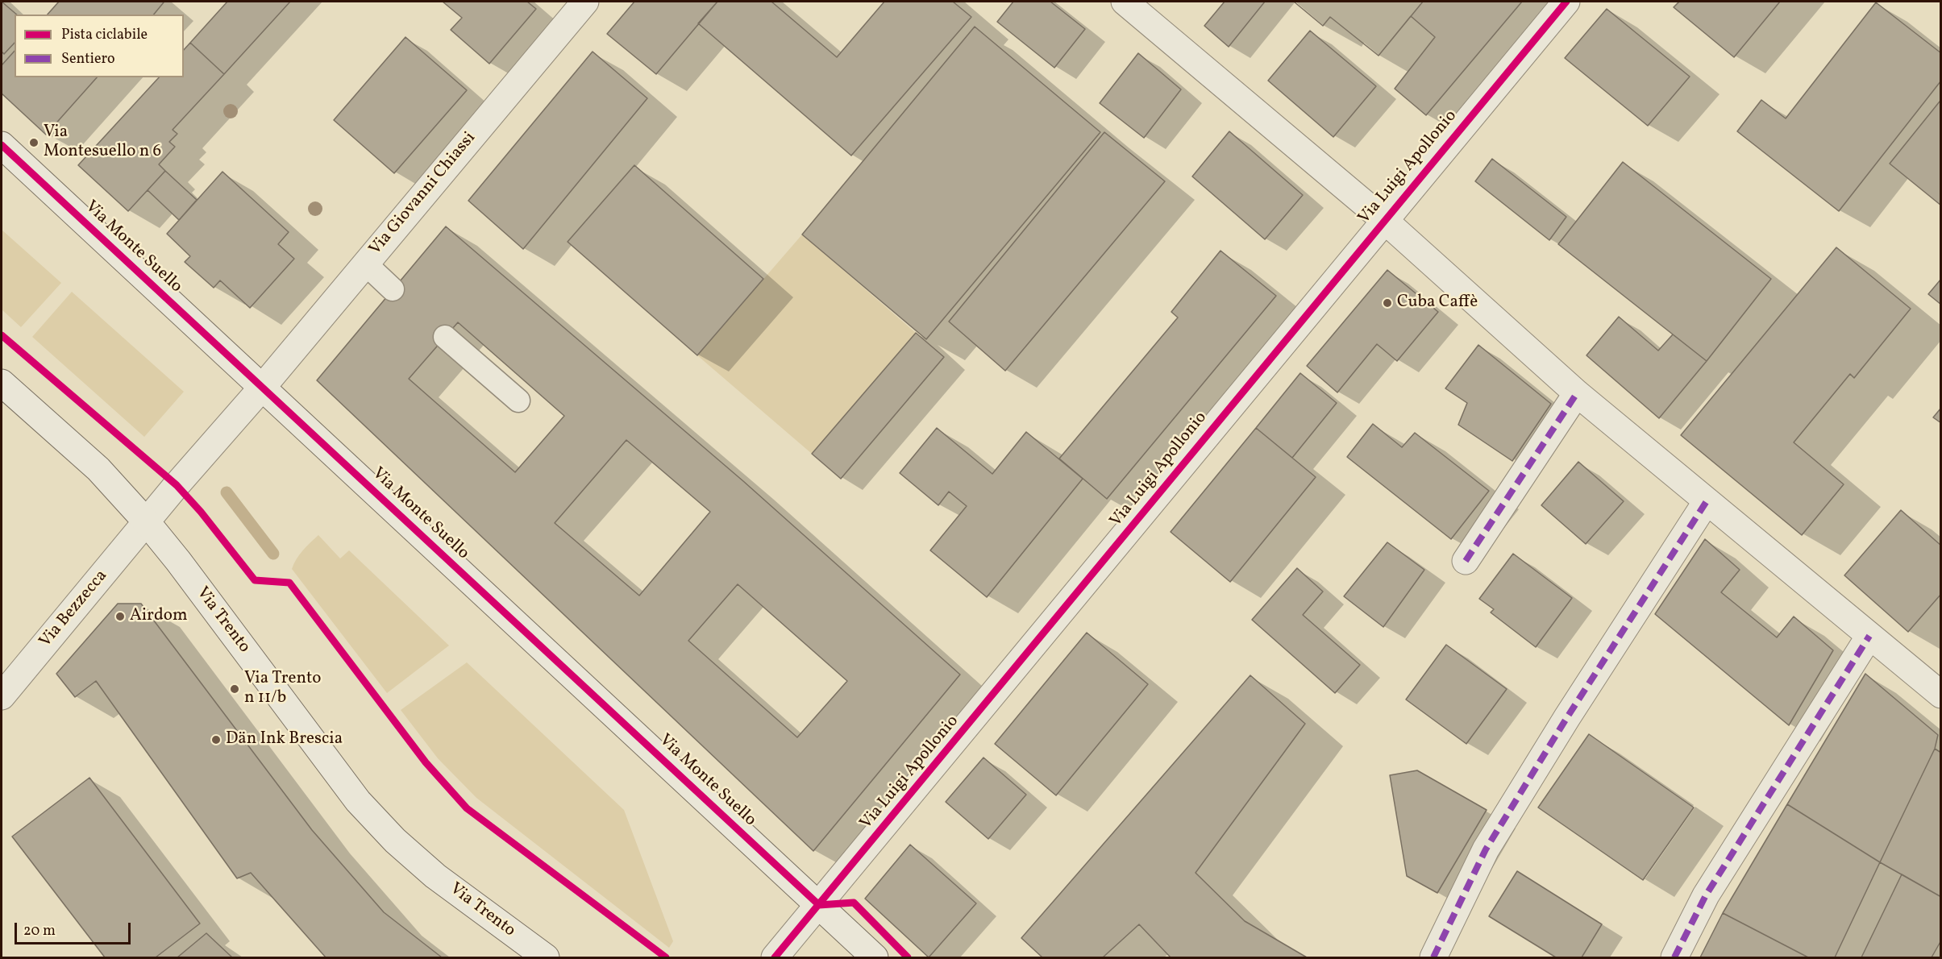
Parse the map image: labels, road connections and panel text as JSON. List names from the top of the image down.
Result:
{
  "streets": {
    "street": [
      "Via Luigi Apollonio",
      "Via Giovanni Chiassi",
      "Via Monte Suello",
      "Via Bezzecca",
      "Via Trento"
    ]
  },
  "crossings": [
    ["Via Luigi Apollonio", "Via Monte Suello"],
    ["Via Giovanni Chiassi", "Via Monte Suello"],
    ["Via Giovanni Chiassi", "Via Bezzecca"],
    ["Via Giovanni Chiassi", "Via Trento"],
    ["Via Bezzecca", "Via Trento"]
  ],
  "places": [
    "Via Montesuello n 6",
    "Cuba Caffè",
    "Airdom",
    "Via Trento n 11/b",
    "Dän Ink Brescia"
  ],
  "legend": ["Pista ciclabile", "Sentiero"],
  "scale_bar": "20 m"
}
